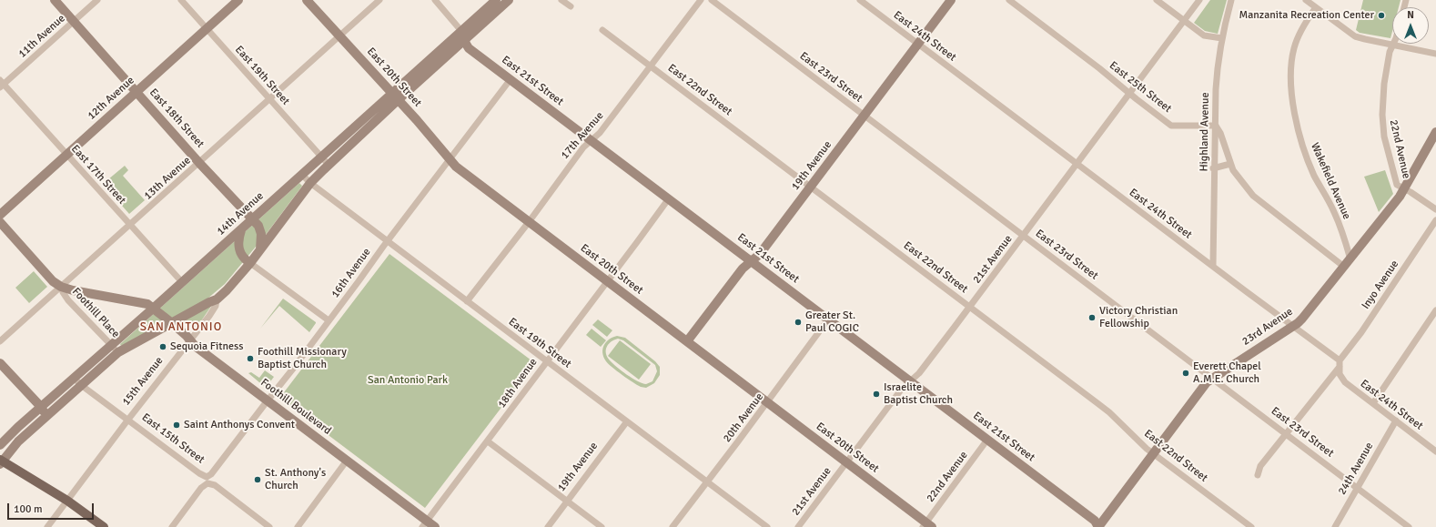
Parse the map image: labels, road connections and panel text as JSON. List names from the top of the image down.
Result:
{
  "streets": {
    "street": [
      "11th Avenue",
      "East 24th Street",
      "East 19th Street",
      "East 20th Street",
      "East 23rd Street",
      "East 21st Street",
      "East 25th Street",
      "East 22nd Street",
      "12th Avenue",
      "East 18th Street",
      "Highland Avenue",
      "17th Avenue",
      "22nd Avenue",
      "19th Avenue",
      "East 17th Street",
      "13th Avenue",
      "Wakefield Avenue",
      "14th Avenue",
      "21st Avenue",
      "16th Avenue",
      "Inyo Avenue",
      "Foothill Place",
      "23rd Avenue",
      "15th Avenue",
      "18th Avenue",
      "Foothill Boulevard",
      "20th Avenue",
      "East 15th Street",
      "24th Avenue"
    ]
  },
  "crossings": [
    ["11th Avenue", "East 18th Street"],
    ["11th Avenue", "East 17th Street"],
    ["East 24th Street", "Highland Avenue"],
    ["East 24th Street", "19th Avenue"],
    ["East 24th Street", "21st Avenue"],
    ["East 24th Street", "Inyo Avenue"],
    ["East 24th Street", "23rd Avenue"],
    ["East 24th Street", "24th Avenue"],
    ["East 19th Street", "12th Avenue"],
    ["East 19th Street", "17th Avenue"],
    ["East 19th Street", "19th Avenue"],
    ["East 19th Street", "13th Avenue"],
    ["East 19th Street", "14th Avenue"],
    ["East 19th Street", "16th Avenue"],
    ["East 19th Street", "15th Avenue"],
    ["East 19th Street", "18th Avenue"],
    ["East 19th Street", "20th Avenue"],
    ["East 20th Street", "17th Avenue"],
    ["East 20th Street", "22nd Avenue"],
    ["East 20th Street", "19th Avenue"],
    ["East 20th Street", "13th Avenue"],
    ["East 20th Street", "14th Avenue"],
    ["East 20th Street", "21st Avenue"],
    ["East 20th Street", "16th Avenue"],
    ["East 20th Street", "18th Avenue"],
    ["East 20th Street", "20th Avenue"],
    ["East 23rd Street", "19th Avenue"],
    ["East 23rd Street", "21st Avenue"],
    ["East 23rd Street", "Inyo Avenue"],
    ["East 23rd Street", "23rd Avenue"],
    ["East 23rd Street", "24th Avenue"],
    ["East 21st Street", "17th Avenue"],
    ["East 21st Street", "22nd Avenue"],
    ["East 21st Street", "19th Avenue"],
    ["East 21st Street", "14th Avenue"],
    ["East 21st Street", "21st Avenue"],
    ["East 21st Street", "16th Avenue"],
    ["East 21st Street", "23rd Avenue"],
    ["East 21st Street", "18th Avenue"],
    ["East 21st Street", "20th Avenue"],
    ["East 25th Street", "Highland Avenue"],
    ["East 25th Street", "21st Avenue"],
    ["East 22nd Street", "17th Avenue"],
    ["East 22nd Street", "19th Avenue"],
    ["East 22nd Street", "21st Avenue"],
    ["East 22nd Street", "23rd Avenue"],
    ["12th Avenue", "East 18th Street"],
    ["12th Avenue", "East 17th Street"],
    ["East 18th Street", "13th Avenue"],
    ["East 18th Street", "14th Avenue"],
    ["East 18th Street", "15th Avenue"],
    ["22nd Avenue", "23rd Avenue"],
    ["East 17th Street", "13th Avenue"],
    ["East 17th Street", "14th Avenue"],
    ["13th Avenue", "Foothill Place"],
    ["13th Avenue", "Foothill Boulevard"],
    ["Wakefield Avenue", "23rd Avenue"],
    ["14th Avenue", "Foothill Place"],
    ["14th Avenue", "15th Avenue"],
    ["14th Avenue", "Foothill Boulevard"],
    ["14th Avenue", "East 15th Street"],
    ["16th Avenue", "Foothill Boulevard"],
    ["16th Avenue", "East 15th Street"],
    ["Foothill Place", "Foothill Boulevard"],
    ["15th Avenue", "Foothill Boulevard"],
    ["15th Avenue", "East 15th Street"],
    ["18th Avenue", "Foothill Boulevard"]
  ],
  "districts": ["SAN ANTONIO"],
  "parks": ["San Antonio Park"],
  "places": [
    "Manzanita Recreation Center",
    "Victory Christian Fellowship",
    "Greater St. Paul COGIC",
    "Sequoia Fitness",
    "Foothill Missionary Baptist Church",
    "Everett Chapel A.M.E. Church",
    "Israelite Baptist Church",
    "Saint Anthonys Convent",
    "St. Anthony's Church"
  ],
  "scale_bar": "100 m",
  "north": "top"
}
